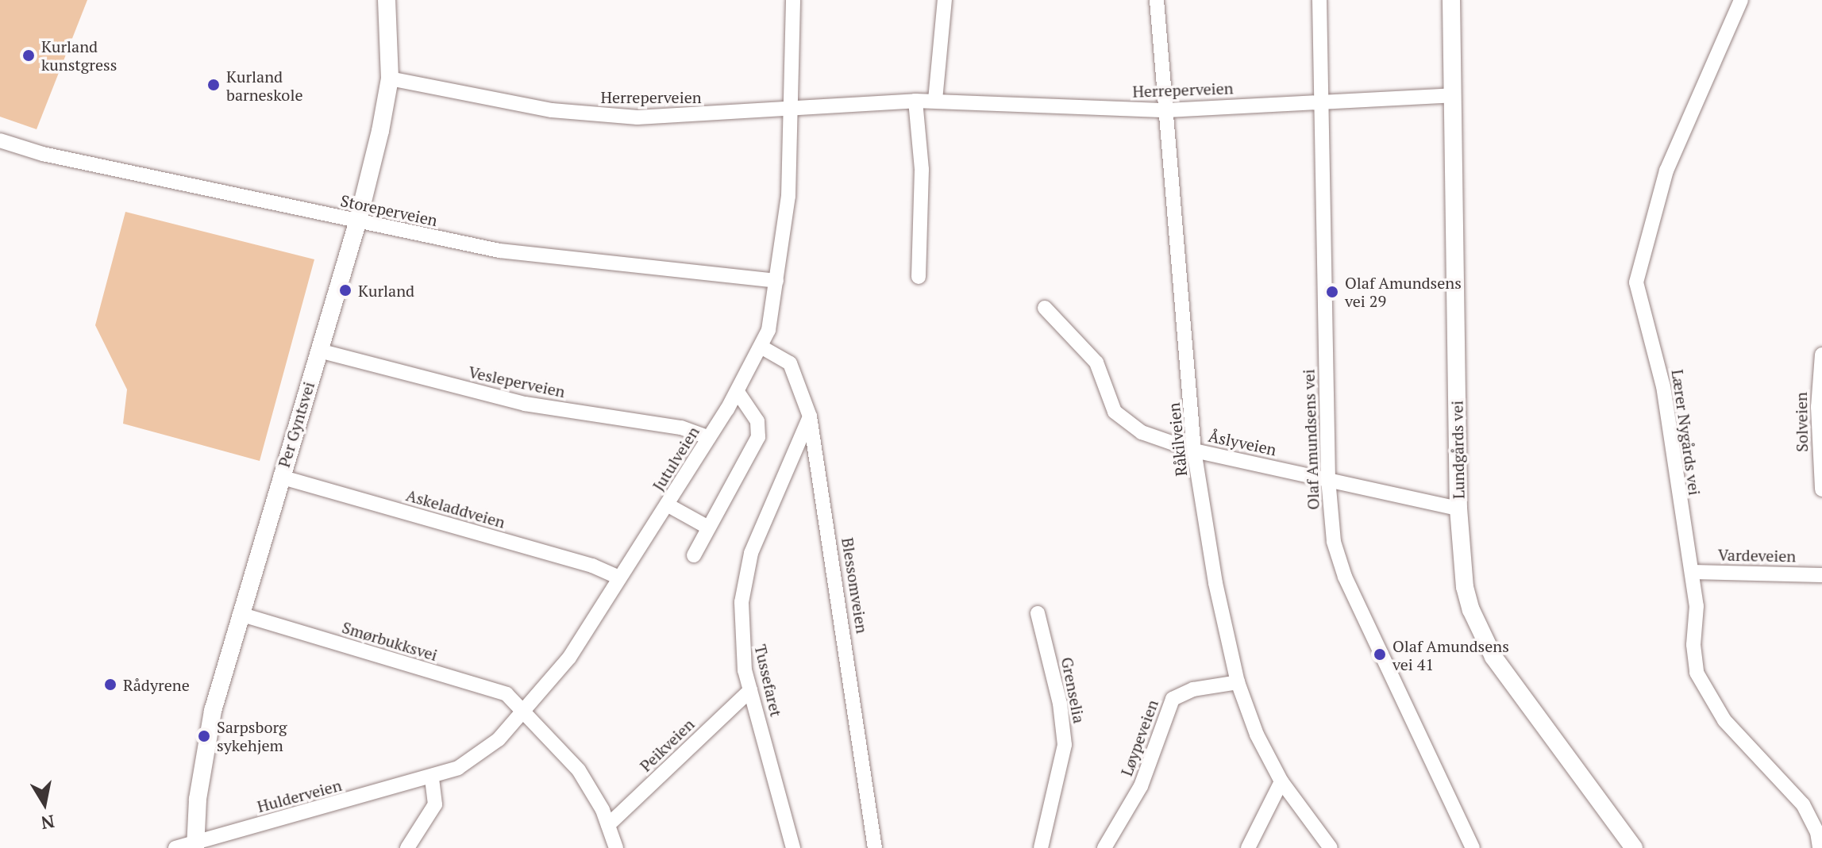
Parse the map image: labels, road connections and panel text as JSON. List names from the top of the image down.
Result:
{
  "streets": {
    "street": [
      "Herreperveien",
      "Storeperveien",
      "Vesleperveien",
      "Solveien",
      "Per Gyntsvei",
      "Lærer Nygårds vei",
      "Råkilveien",
      "Olaf Amundsens vei",
      "Åslyveien",
      "Lundgårds vei",
      "Jutulveien",
      "Askeladdveien",
      "Vardeveien",
      "Blessomveien",
      "Smørbukksvei",
      "Tussefaret",
      "Grenselia",
      "Løypeveien",
      "Peikveien",
      "Hulderveien"
    ]
  },
  "crossings": [
    ["Herreperveien", "Per Gyntsvei"],
    ["Herreperveien", "Råkilveien"],
    ["Herreperveien", "Olaf Amundsens vei"],
    ["Herreperveien", "Lundgårds vei"],
    ["Herreperveien", "Jutulveien"],
    ["Storeperveien", "Per Gyntsvei"],
    ["Storeperveien", "Jutulveien"],
    ["Vesleperveien", "Per Gyntsvei"],
    ["Vesleperveien", "Jutulveien"],
    ["Per Gyntsvei", "Askeladdveien"],
    ["Per Gyntsvei", "Smørbukksvei"],
    ["Per Gyntsvei", "Hulderveien"],
    ["Lærer Nygårds vei", "Vardeveien"],
    ["Råkilveien", "Åslyveien"],
    ["Råkilveien", "Løypeveien"],
    ["Olaf Amundsens vei", "Åslyveien"],
    ["Åslyveien", "Lundgårds vei"],
    ["Jutulveien", "Askeladdveien"],
    ["Jutulveien", "Blessomveien"],
    ["Jutulveien", "Smørbukksvei"],
    ["Jutulveien", "Hulderveien"],
    ["Blessomveien", "Tussefaret"],
    ["Smørbukksvei", "Peikveien"],
    ["Tussefaret", "Peikveien"]
  ],
  "places": [
    "Kurland kunstgress",
    "Kurland barneskole",
    "Kurland",
    "Olaf Amundsens vei 29",
    "Olaf Amundsens vei 41",
    "Rådyrene",
    "Sarpsborg sykehjem"
  ],
  "north": "bottom"
}
